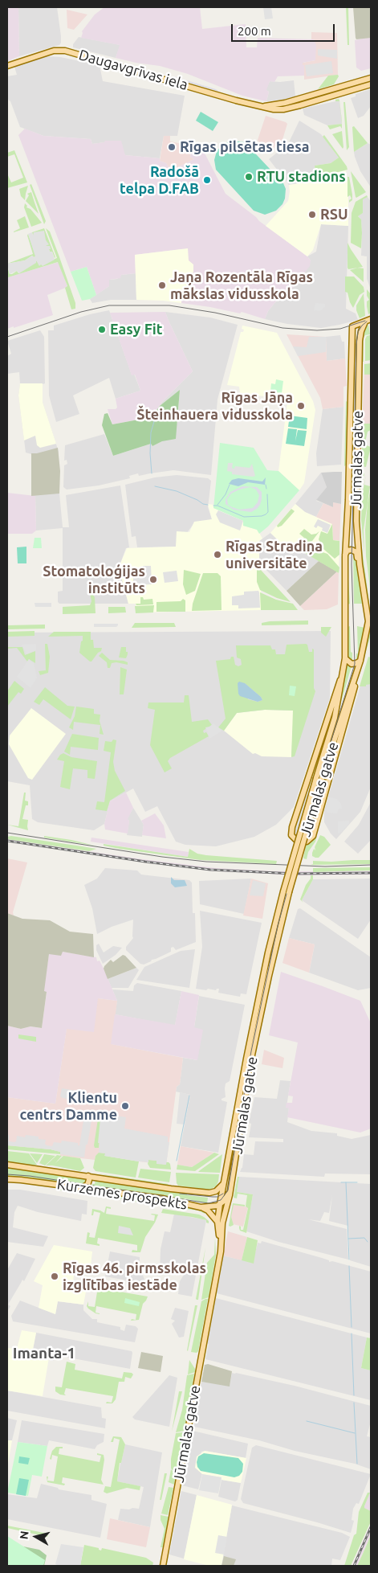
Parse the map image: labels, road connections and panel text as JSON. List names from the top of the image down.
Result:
{
  "streets": {
    "main road": ["Daugavgrīvas iela", "Jūrmalas gatve", "Kurzemes prospekts"]
  },
  "crossings": [
    ["Jūrmalas gatve", "Kurzemes prospekts"]
  ],
  "districts": ["Imanta-1"],
  "places": [
    "Rīgas pilsētas tiesa",
    "RTU stadions",
    "Radošā telpa D.FAB",
    "RSU",
    "Jaņa Rozentāla Rīgas mākslas vidusskola",
    "Easy Fit",
    "Rīgas Jāņa Šteinhauera vidusskola",
    "Rīgas Stradiņa universitāte",
    "Stomatoloģijas institūts",
    "Klientu centrs Damme",
    "Rīgas 46. pirmsskolas izglītības iestāde"
  ],
  "scale_bar": "200 m",
  "north": "left"
}
